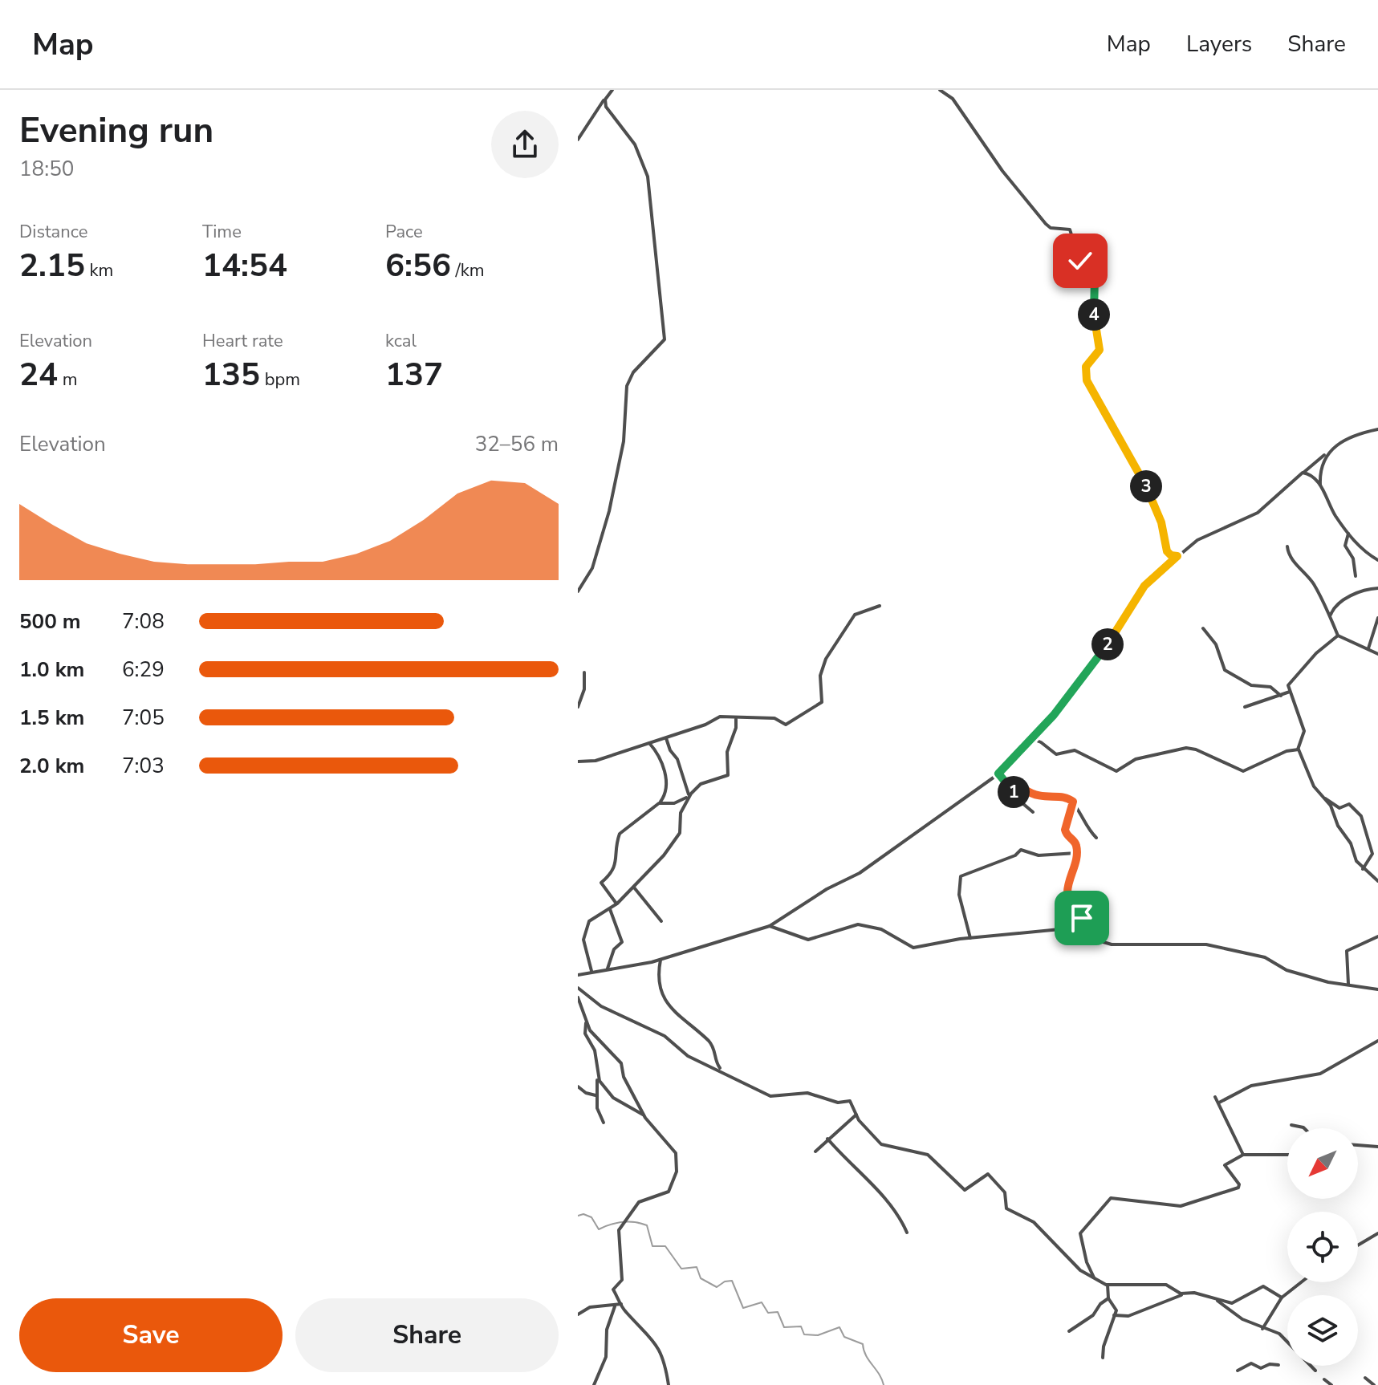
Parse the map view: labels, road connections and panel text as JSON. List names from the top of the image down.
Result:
{
  "north": "bottom left",
  "page": {
    "header": "Map",
    "nav": ["Map", "Layers", "Share"],
    "heading": ["Evening run", "18:50"],
    "stats": [
      ["Distance", "2.15 km"],
      ["Time", "14:54"],
      ["Pace", "6:56 /km"],
      ["Elevation", "24 m"],
      ["Heart rate", "135 bpm"],
      ["kcal", "137"]
    ],
    "pins": [
      "4",
      "3",
      "2",
      "1"
    ],
    "chart": ["Elevation", "32–56 m"],
    "list": [
      {
        "name": "500 m",
        "note": "7:08"
      },
      {
        "name": "1.0 km",
        "note": "6:29"
      },
      {
        "name": "1.5 km",
        "note": "7:05"
      },
      {
        "name": "2.0 km",
        "note": "7:03"
      }
    ],
    "buttons": ["Save", "Share"]
  }
}
